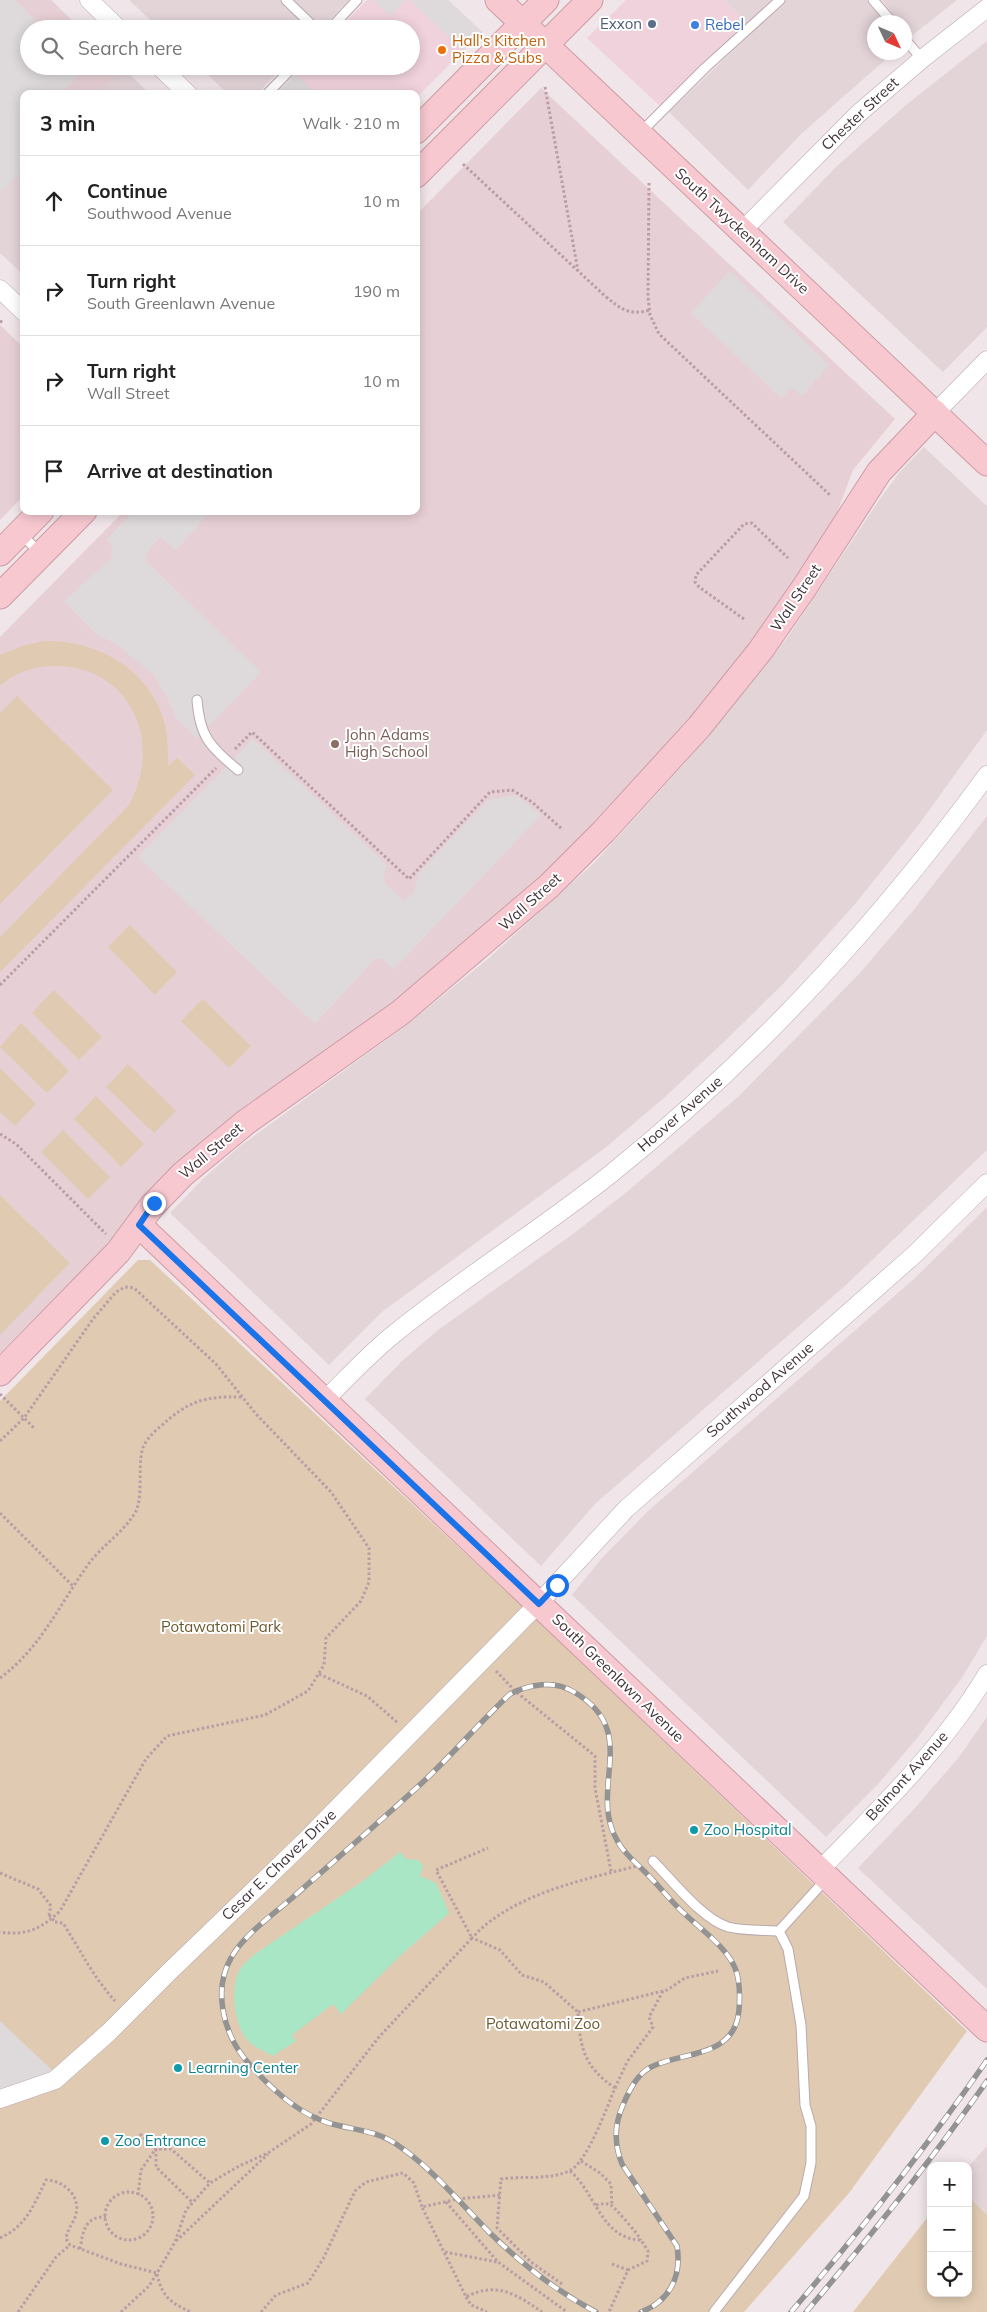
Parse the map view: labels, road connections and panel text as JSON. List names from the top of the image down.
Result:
{
  "streets": {
    "street": [
      "Chester Street",
      "South Twyckenham Drive",
      "Wall Street",
      "Hoover Avenue",
      "Southwood Avenue",
      "South Greenlawn Avenue",
      "Belmont Avenue",
      "Cesar E. Chavez Drive"
    ]
  },
  "crossings": [
    ["Chester Street", "South Twyckenham Drive"],
    ["South Twyckenham Drive", "Wall Street"],
    ["Wall Street", "South Greenlawn Avenue"],
    ["Hoover Avenue", "South Greenlawn Avenue"],
    ["Southwood Avenue", "South Greenlawn Avenue"],
    ["Southwood Avenue", "Cesar E. Chavez Drive"],
    ["South Greenlawn Avenue", "Belmont Avenue"],
    ["South Greenlawn Avenue", "Cesar E. Chavez Drive"]
  ],
  "parks": ["Potawatomi Park", "Potawatomi Zoo"],
  "places": [
    "Exxon",
    "Rebel",
    "Hall's Kitchen Pizza & Subs",
    "John Adams High School",
    "Zoo Hospital",
    "Learning Center",
    "Zoo Entrance"
  ],
  "north": "bottom right",
  "page": {
    "search": "Search here",
    "heading": ["3 min", "Walk · 210 m"],
    "list": [
      ["Continue", "Southwood Avenue", "10 m"],
      ["Turn right", "South Greenlawn Avenue", "190 m"],
      ["Turn right", "Wall Street", "10 m"],
      "Arrive at destination"
    ],
    "map_buttons": ["+", "−"]
  }
}
